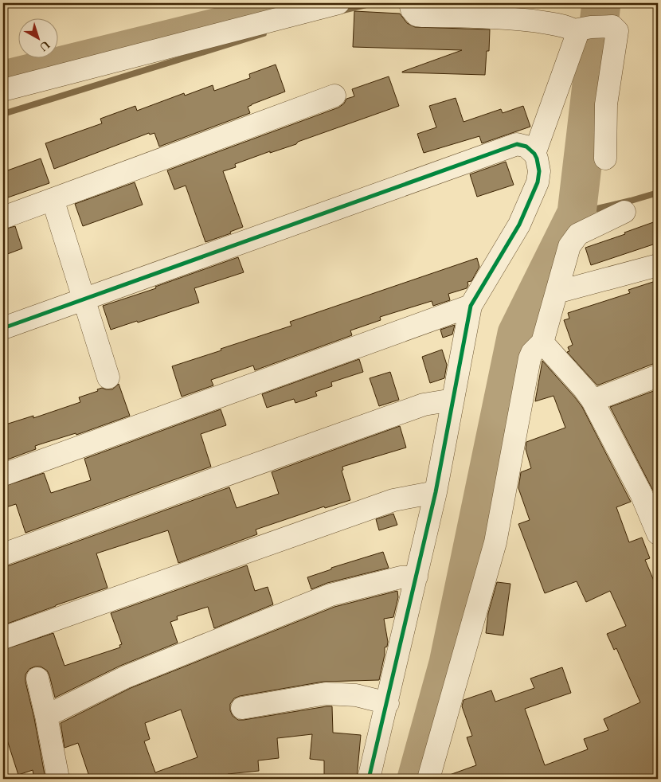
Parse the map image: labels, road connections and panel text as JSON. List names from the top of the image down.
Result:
{
  "north": "bottom right"
}
